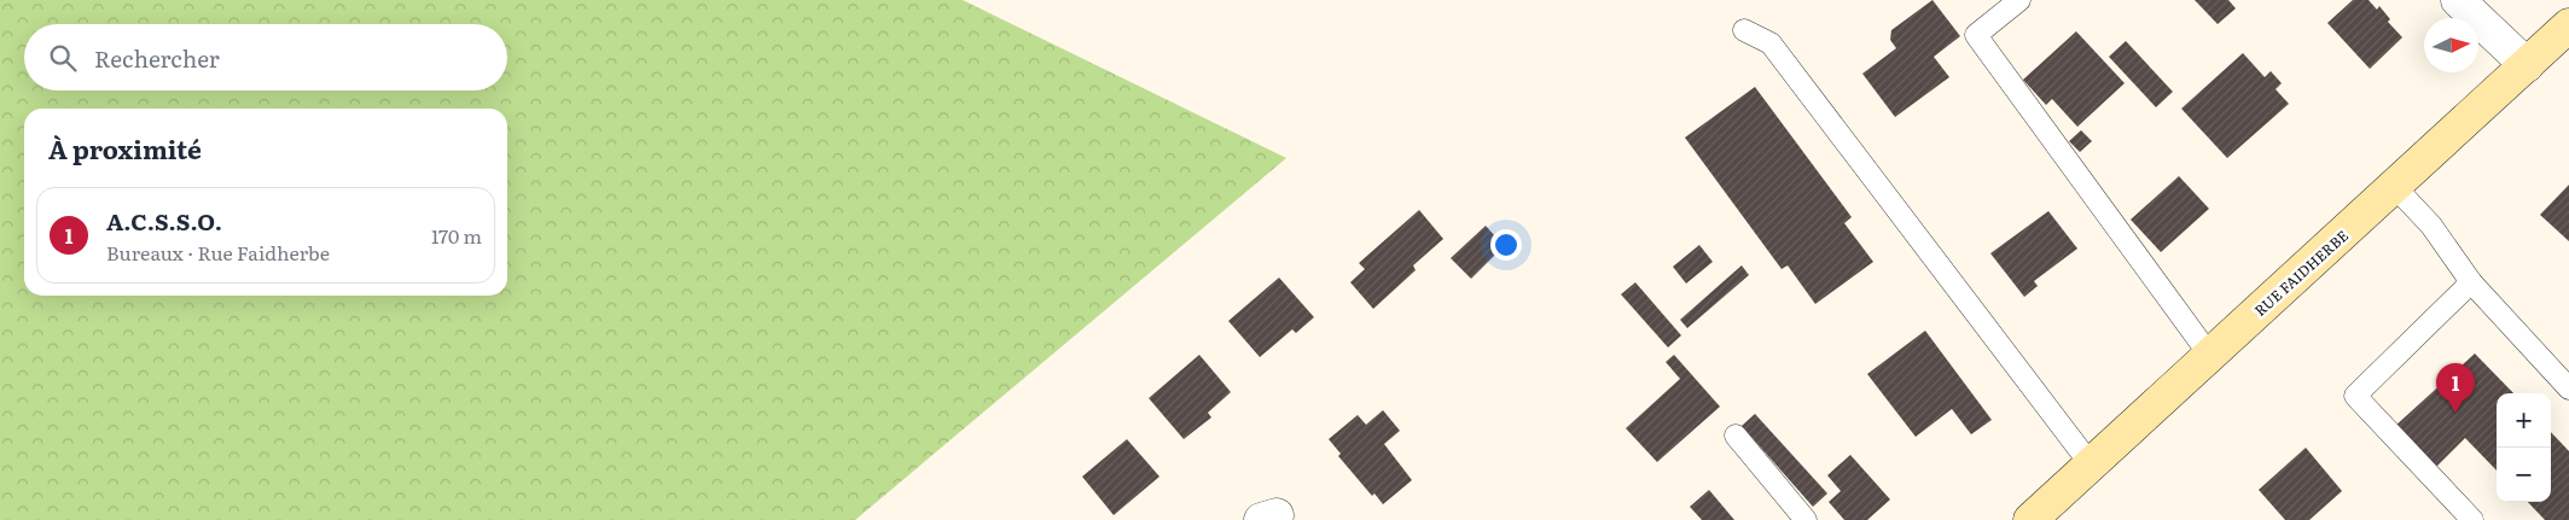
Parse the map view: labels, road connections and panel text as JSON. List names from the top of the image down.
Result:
{
  "streets": {
    "main road": ["RUE FAIDHERBE"]
  },
  "north": "right",
  "page": {
    "search": "Rechercher",
    "heading": "À proximité",
    "list": [
      {
        "mark": "1",
        "name": "A.C.S.S.O.",
        "note": "Bureaux · Rue Faidherbe",
        "value": "170 m"
      }
    ],
    "pins": "1",
    "map_buttons": ["+", "−"]
  }
}
